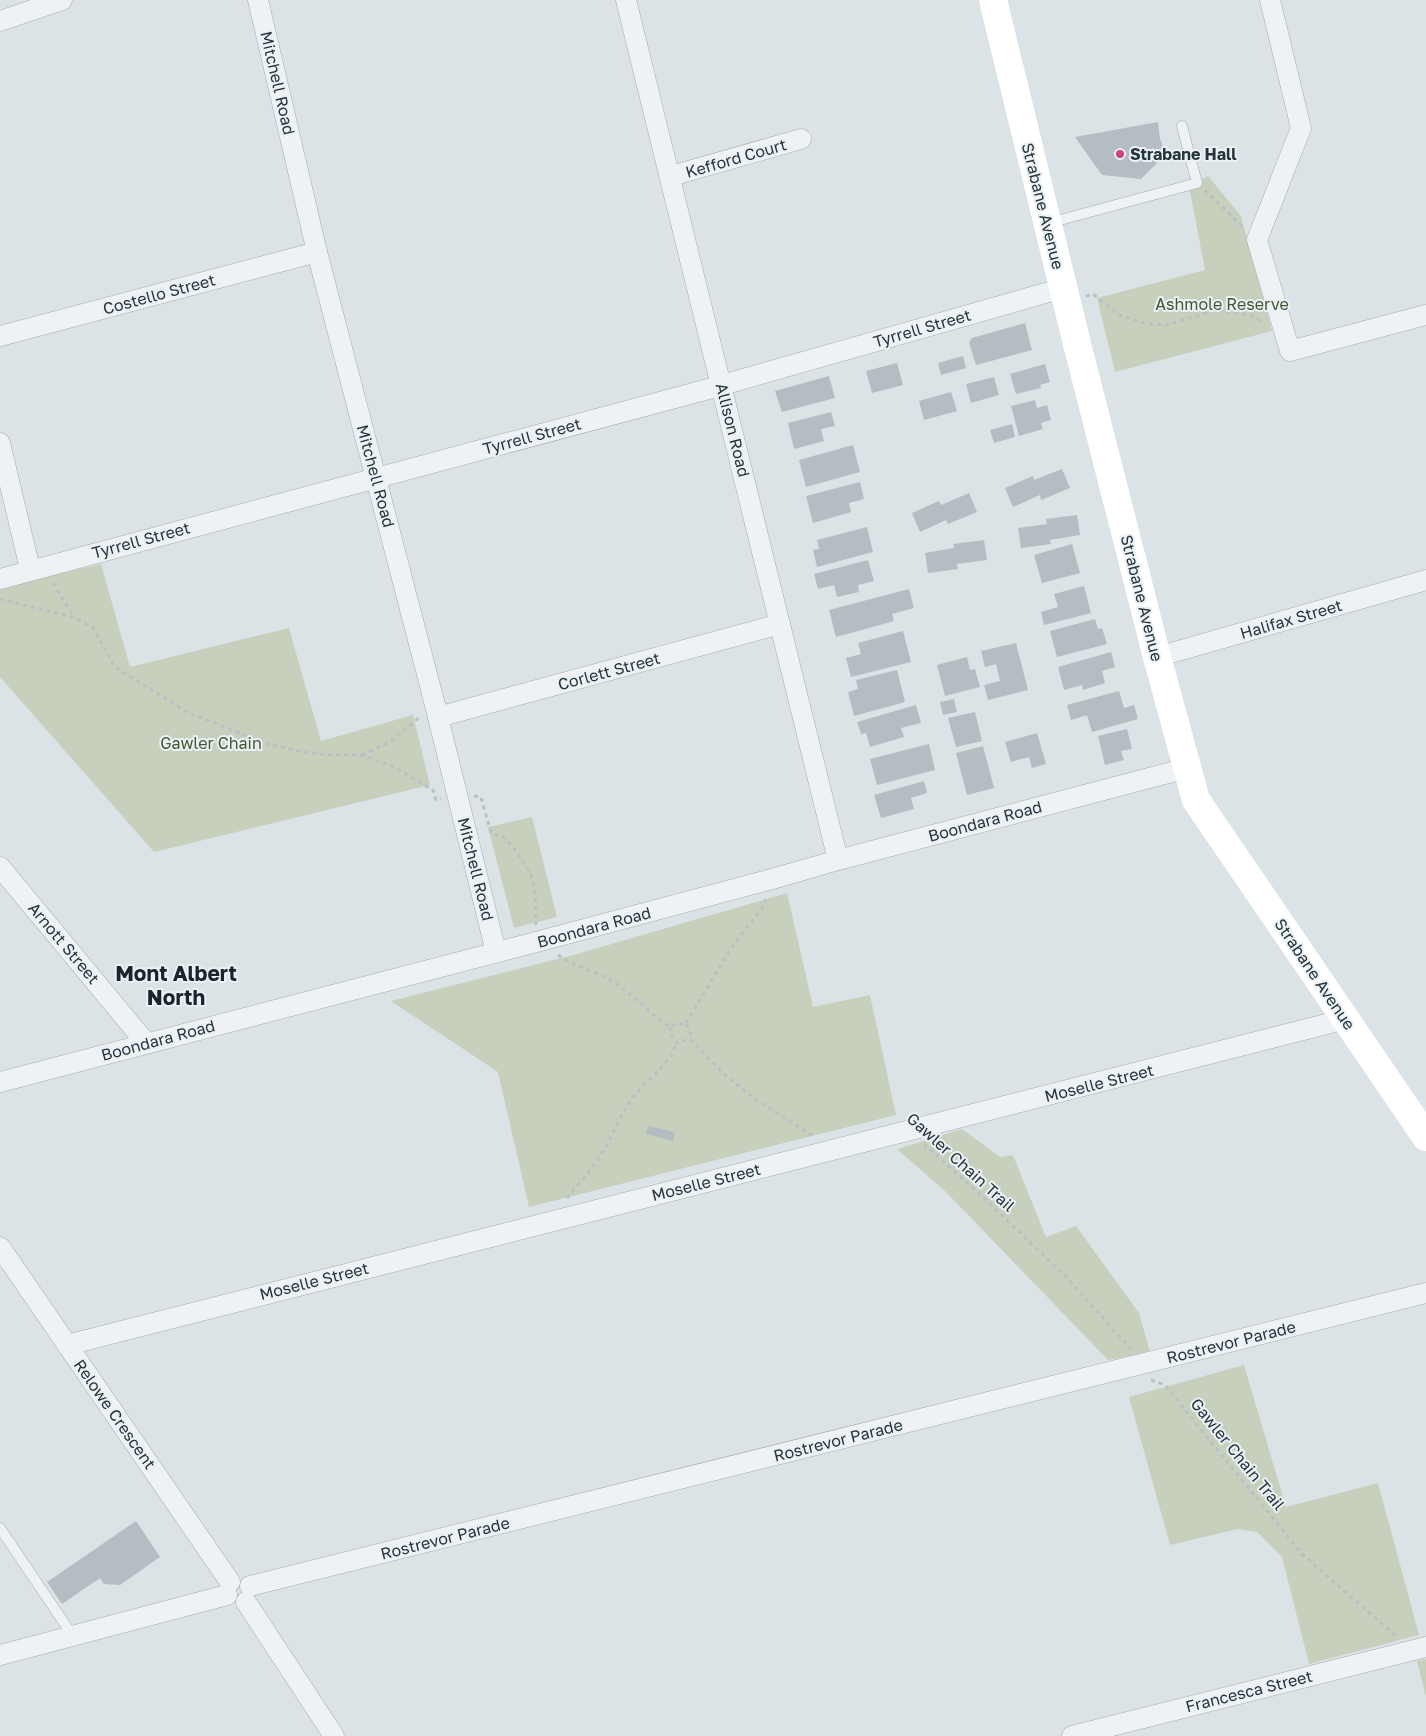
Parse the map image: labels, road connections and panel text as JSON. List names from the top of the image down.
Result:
{
  "streets": {
    "street": [
      "Mitchell Road",
      "Kefford Court",
      "Strabane Avenue",
      "Costello Street",
      "Tyrrell Street",
      "Allison Road",
      "Halifax Street",
      "Corlett Street",
      "Boondara Road",
      "Arnott Street",
      "Moselle Street",
      "Rostrevor Parade",
      "Relowe Crescent",
      "Francesca Street"
    ],
    "path": ["Gawler Chain Trail"]
  },
  "crossings": [
    ["Mitchell Road", "Costello Street"],
    ["Mitchell Road", "Tyrrell Street"],
    ["Mitchell Road", "Corlett Street"],
    ["Mitchell Road", "Boondara Road"],
    ["Kefford Court", "Allison Road"],
    ["Strabane Avenue", "Tyrrell Street"],
    ["Strabane Avenue", "Halifax Street"],
    ["Strabane Avenue", "Boondara Road"],
    ["Strabane Avenue", "Moselle Street"],
    ["Tyrrell Street", "Allison Road"],
    ["Allison Road", "Corlett Street"],
    ["Allison Road", "Boondara Road"],
    ["Boondara Road", "Arnott Street"],
    ["Moselle Street", "Gawler Chain Trail"],
    ["Moselle Street", "Relowe Crescent"],
    ["Gawler Chain Trail", "Rostrevor Parade"],
    ["Gawler Chain Trail", "Francesca Street"],
    ["Rostrevor Parade", "Relowe Crescent"]
  ],
  "districts": ["Mont Albert North"],
  "parks": ["Ashmole Reserve", "Gawler Chain"],
  "places": ["Strabane Hall"]
}
